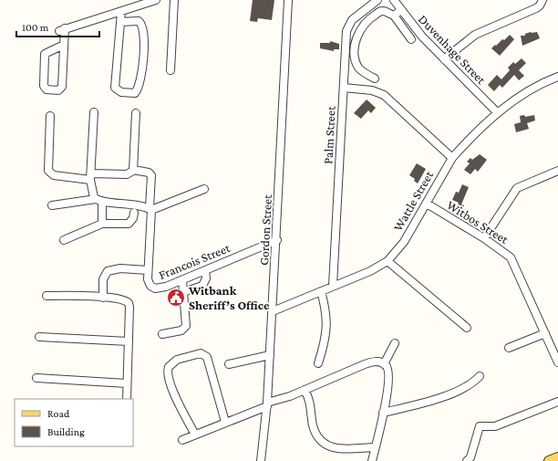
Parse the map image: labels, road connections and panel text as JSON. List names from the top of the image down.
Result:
{
  "streets": {
    "street": [
      "Duvenhage Street",
      "Palm Street",
      "Wattle Street",
      "Witbos Street",
      "Gordon Street",
      "Francois Street"
    ]
  },
  "crossings": [
    ["Duvenhage Street", "Wattle Street"],
    ["Palm Street", "Wattle Street"],
    ["Wattle Street", "Witbos Street"],
    ["Wattle Street", "Gordon Street"],
    ["Gordon Street", "Francois Street"]
  ],
  "places": {
    "public building": ["Witbank Sheriff’s Office"]
  },
  "legend": ["Road", "Building"],
  "scale_bar": "100 m"
}
